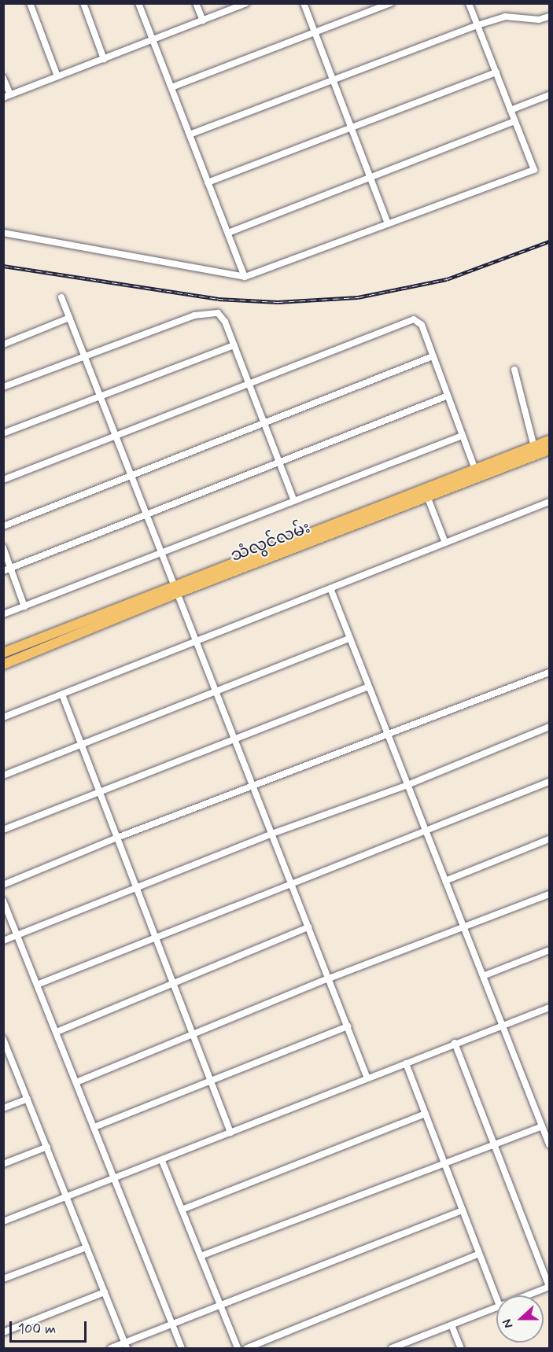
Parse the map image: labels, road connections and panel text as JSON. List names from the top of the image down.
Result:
{
  "streets": {
    "main road": ["သံလွင်လမ်း"]
  },
  "scale_bar": "100 m",
  "north": "left"
}
